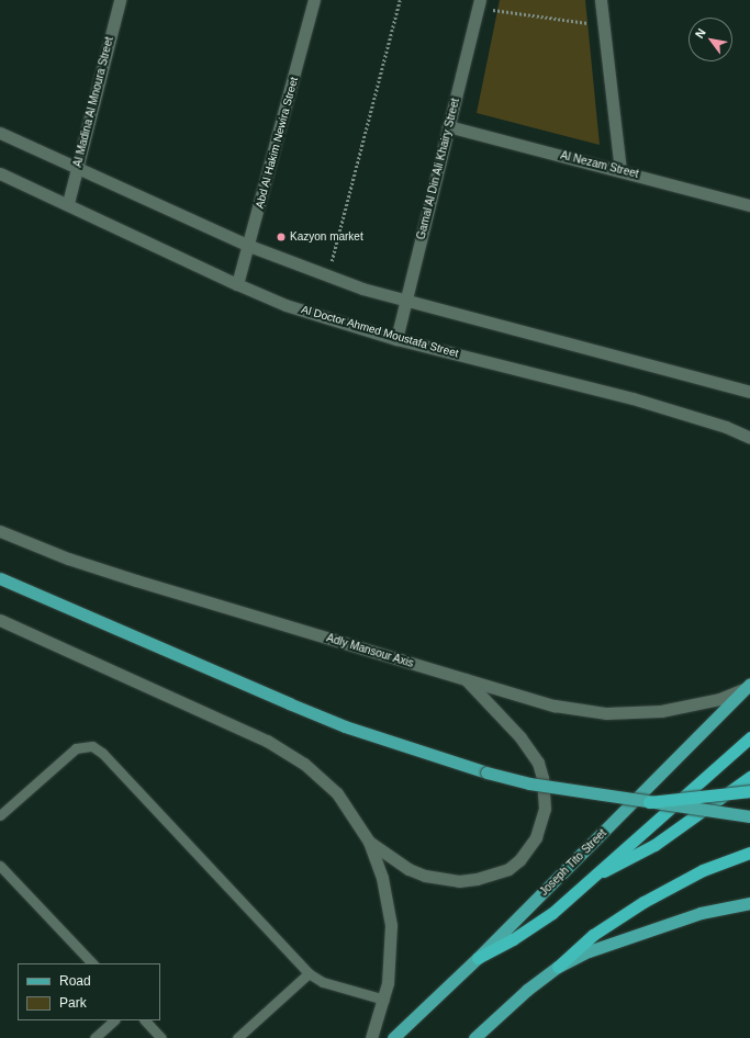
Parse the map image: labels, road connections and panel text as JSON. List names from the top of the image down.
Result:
{
  "streets": {
    "main road": ["Joseph Tito Street"],
    "street": [
      "Al Madina Al Mnoura Street",
      "Abd Al Hakim Newira Street",
      "Al Nezam Street",
      "Gamal Al Din Ali Khairy Street",
      "Al Doctor Ahmed Moustafa Street",
      "Adly Mansour Axis"
    ]
  },
  "crossings": [
    ["Al Madina Al Mnoura Street", "Al Doctor Ahmed Moustafa Street"],
    ["Abd Al Hakim Newira Street", "Al Doctor Ahmed Moustafa Street"],
    ["Al Nezam Street", "Gamal Al Din Ali Khairy Street"],
    ["Gamal Al Din Ali Khairy Street", "Al Doctor Ahmed Moustafa Street"],
    ["Adly Mansour Axis", "Joseph Tito Street"]
  ],
  "places": ["Kazyon market"],
  "legend": ["Road", "Park"],
  "north": "top left"
}
